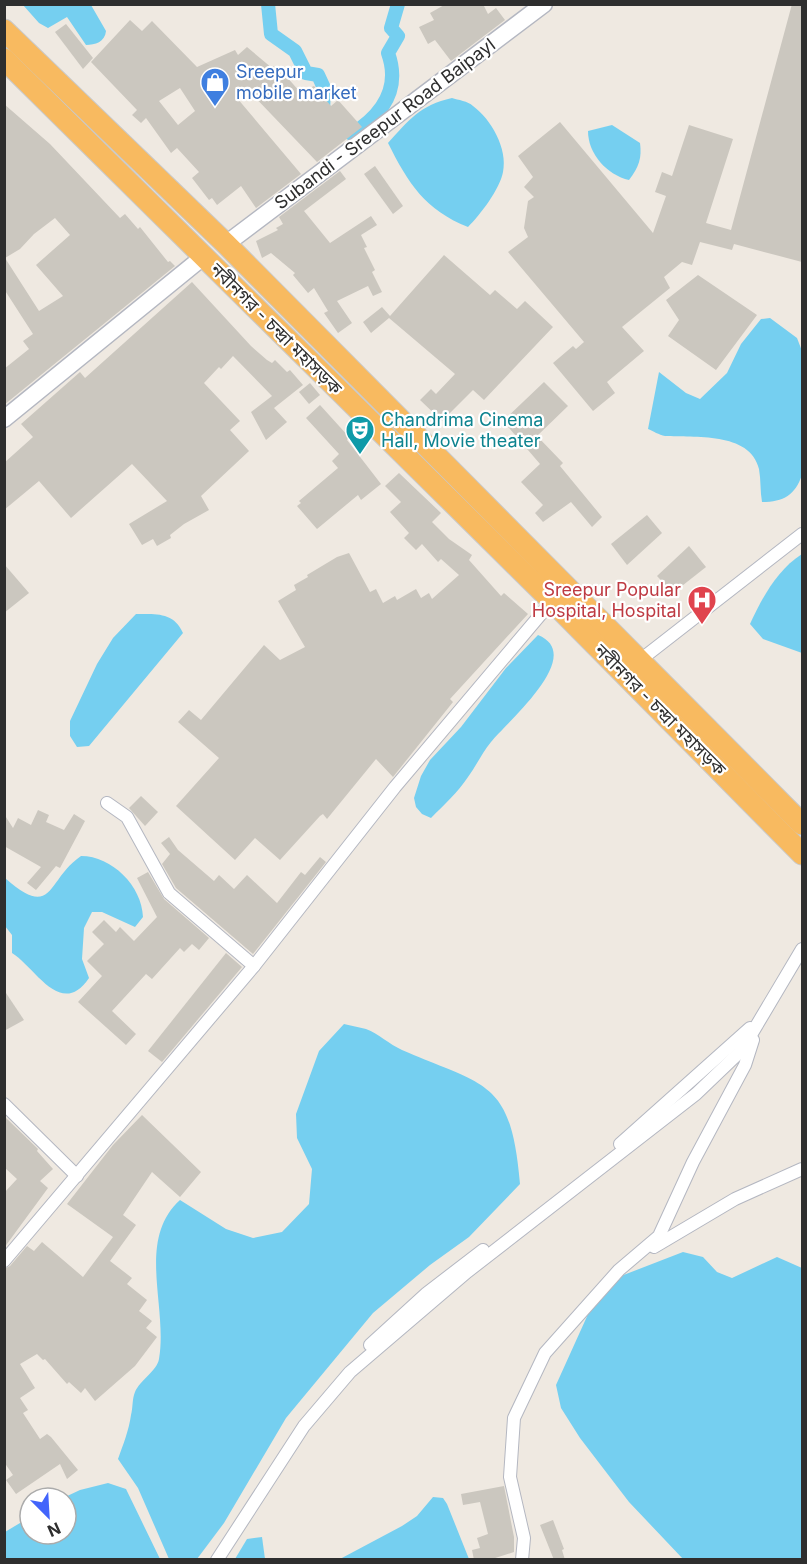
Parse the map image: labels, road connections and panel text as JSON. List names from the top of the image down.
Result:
{
  "streets": {
    "highway": ["নবীনগর - চন্দ্রা মহাসড়ক"],
    "street": ["Subandi - Sreepur Road Baipayl"]
  },
  "crossings": [
    ["Subandi - Sreepur Road Baipayl", "নবীনগর - চন্দ্রা মহাসড়ক"]
  ],
  "places": {
    "shop": ["Sreepur mobile market"],
    "theatre": ["Chandrima Cinema Hall, Movie theater"],
    "hospital": ["Sreepur Popular Hospital, Hospital"]
  },
  "north": "bottom right"
}
